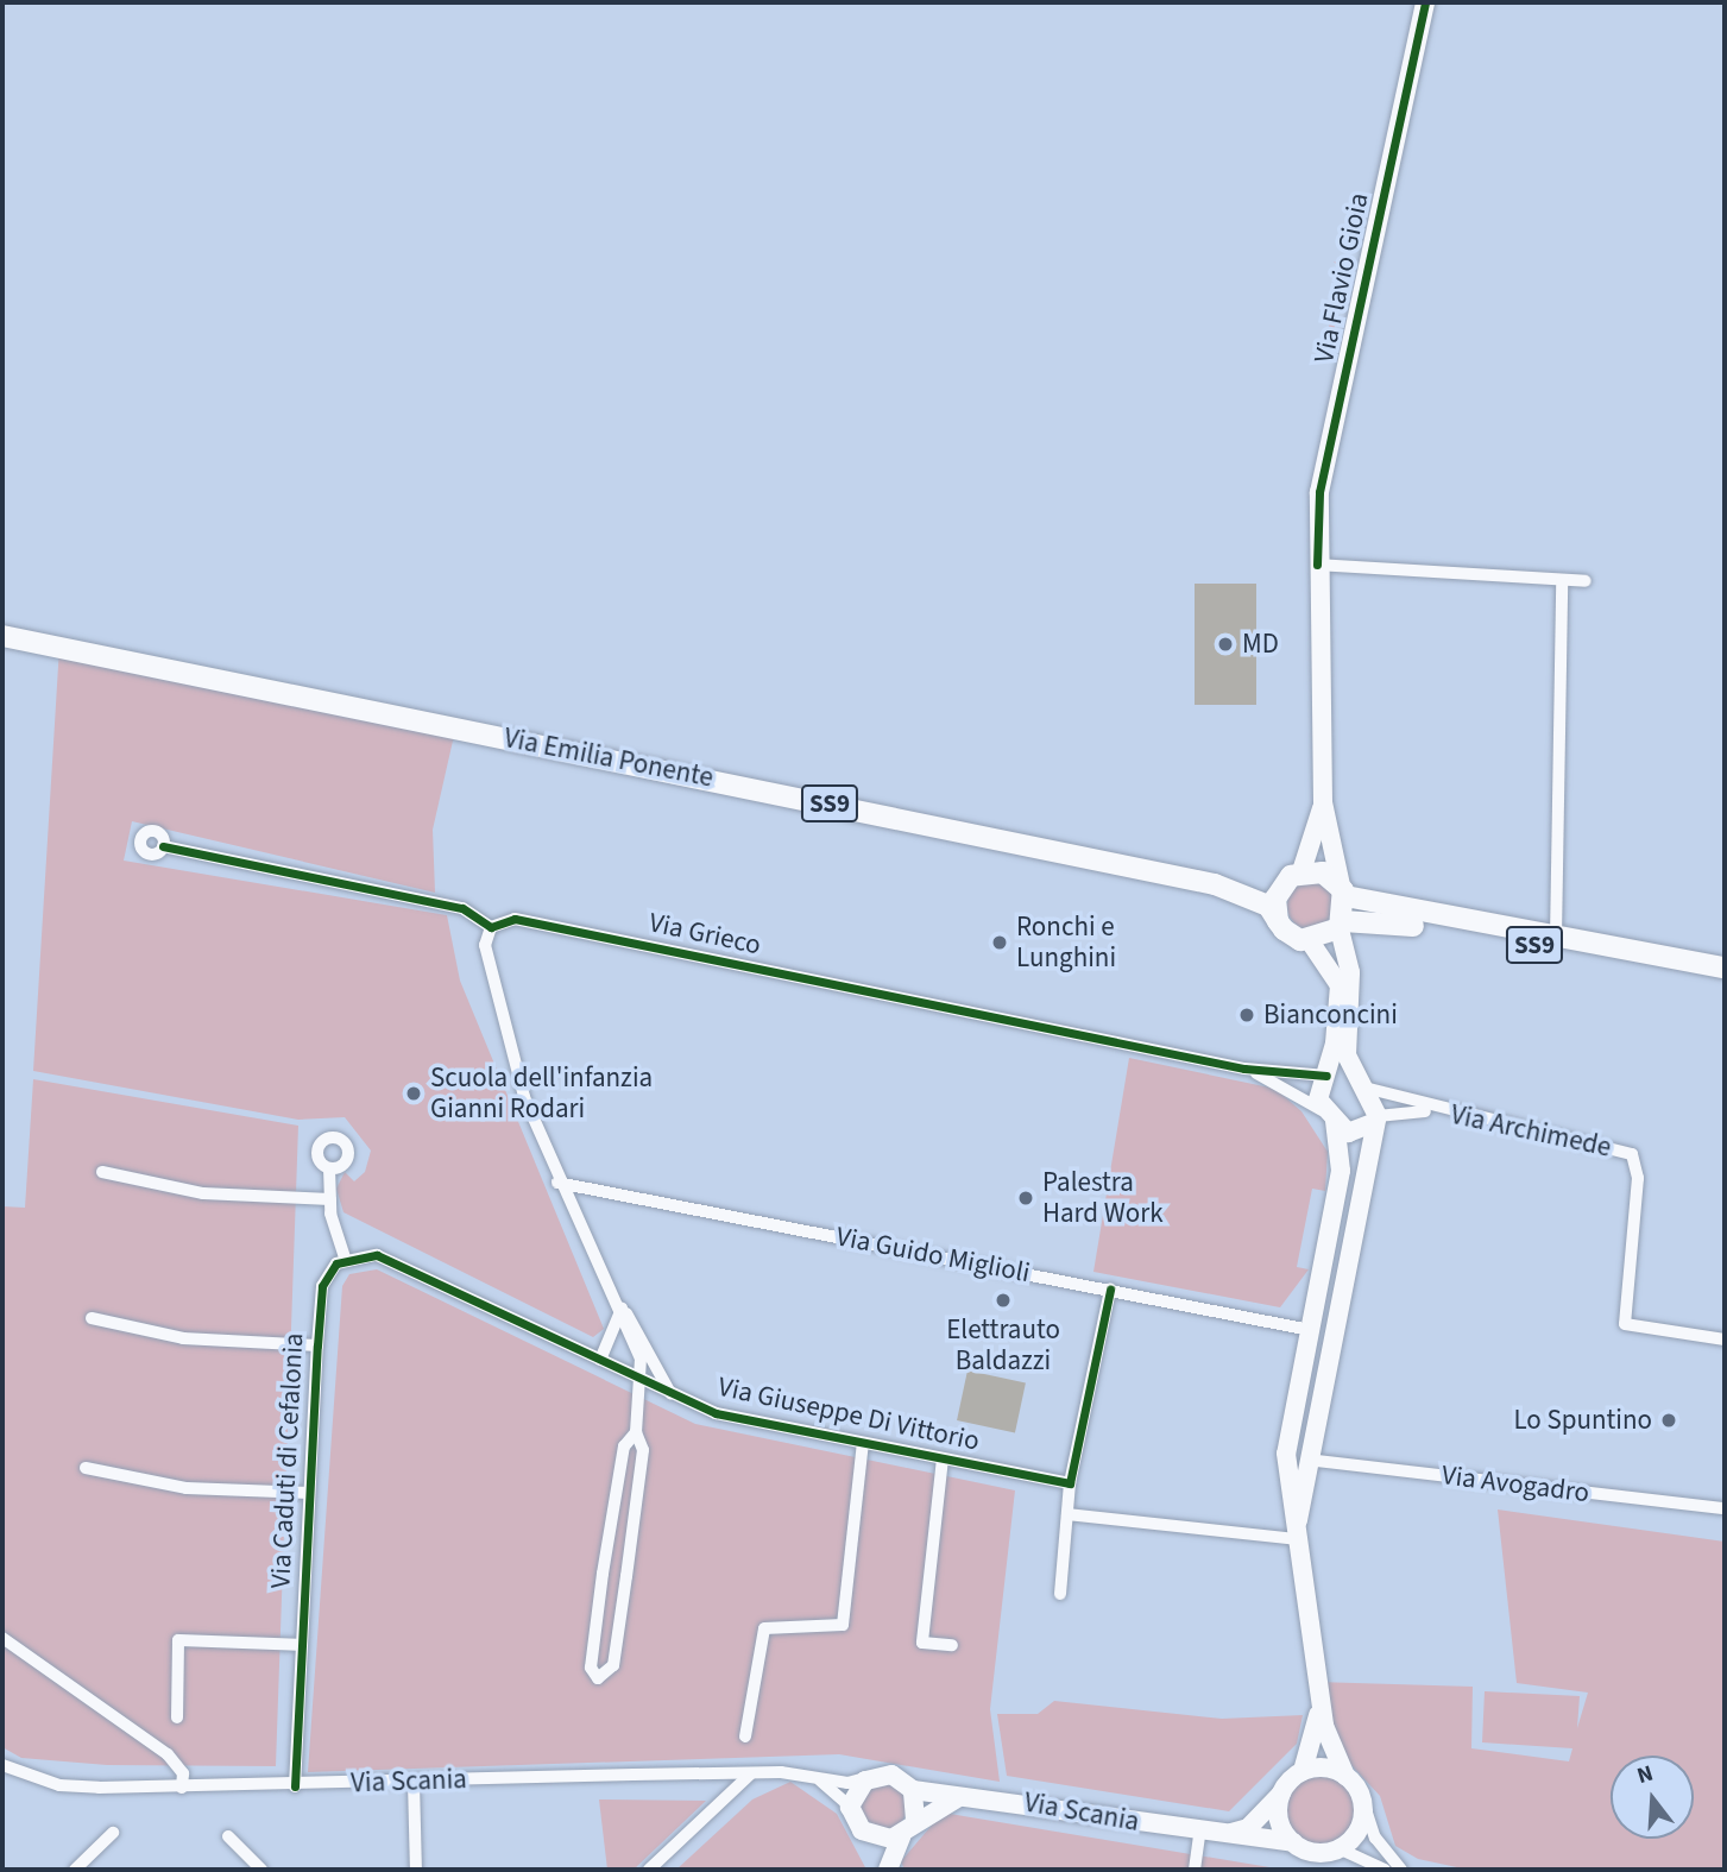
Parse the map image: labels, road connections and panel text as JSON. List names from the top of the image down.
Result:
{
  "streets": {
    "main road": [
      "Via Flavio Gioia",
      "Via Emilia Ponente",
      "SS9",
      "Via Scania"
    ],
    "street": [
      "Via Grieco",
      "Via Archimede",
      "Via Guido Miglioli",
      "Via Giuseppe Di Vittorio",
      "Via Caduti di Cefalonia",
      "Via Avogadro"
    ]
  },
  "crossings": [
    ["Via Emilia Ponente", "SS9"],
    ["Via Giuseppe Di Vittorio", "Via Caduti di Cefalonia"],
    ["Via Caduti di Cefalonia", "Via Scania"]
  ],
  "places": [
    "MD",
    "Ronchi e Lunghini",
    "Bianconcini",
    "Scuola dell'infanzia Gianni Rodari",
    "Palestra Hard Work",
    "Elettrauto Baldazzi",
    "Lo Spuntino"
  ],
  "north": "top"
}
